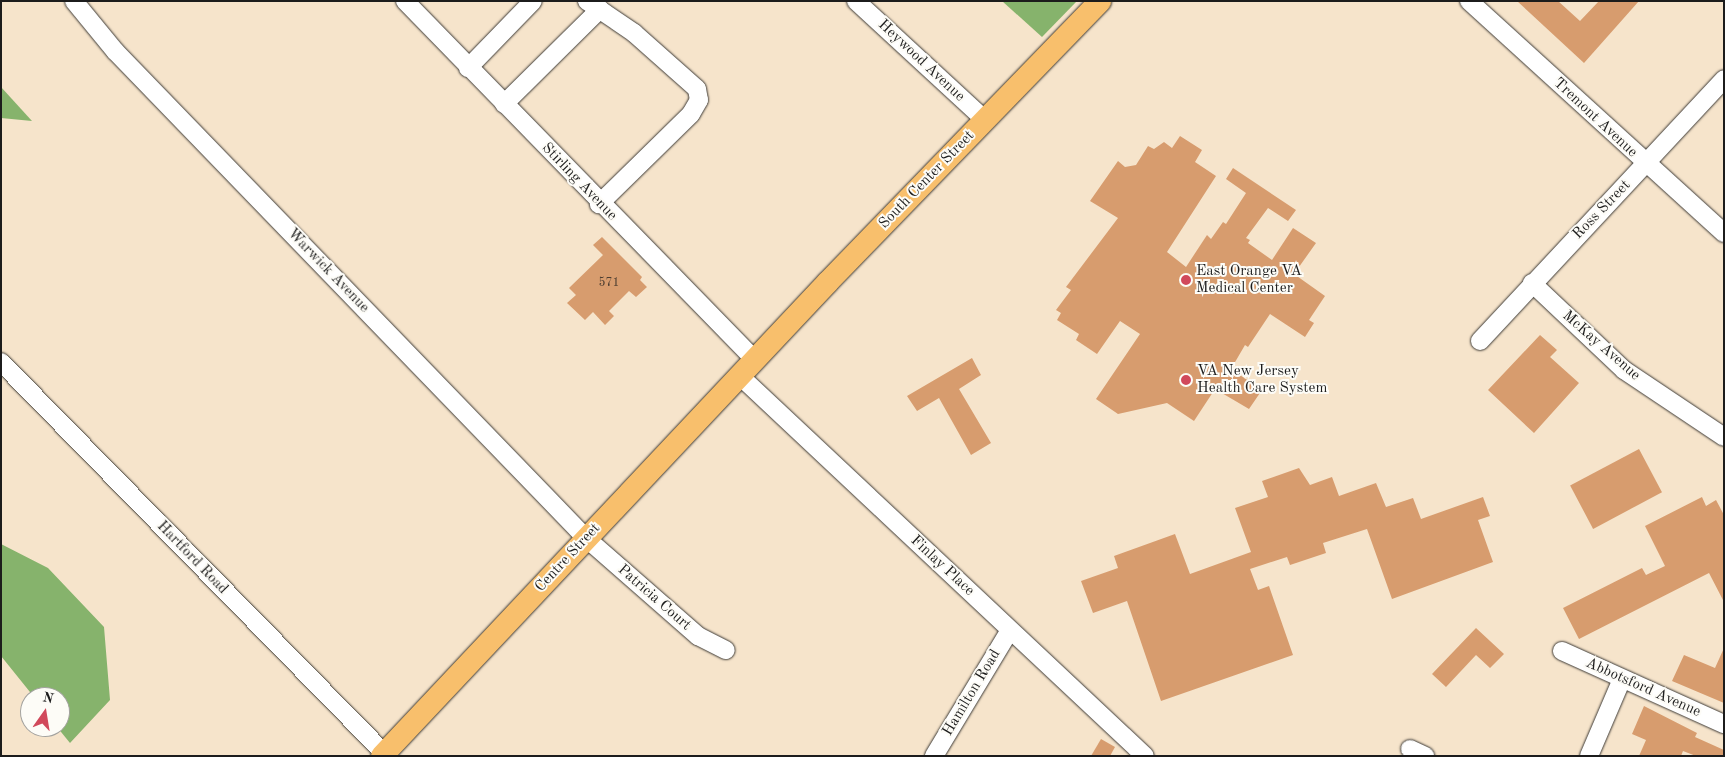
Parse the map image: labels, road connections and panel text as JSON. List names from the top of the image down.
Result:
{
  "streets": {
    "main road": ["South Center Street", "Centre Street"],
    "street": [
      "Heywood Avenue",
      "Tremont Avenue",
      "Stirling Avenue",
      "Ross Street",
      "Warwick Avenue",
      "McKay Avenue",
      "Hartford Road",
      "Finlay Place",
      "Patricia Court",
      "Abbotsford Avenue",
      "Hamilton Road"
    ]
  },
  "crossings": [
    ["Heywood Avenue", "South Center Street"],
    ["Tremont Avenue", "Ross Street"],
    ["South Center Street", "Stirling Avenue"],
    ["South Center Street", "Centre Street"],
    ["South Center Street", "Finlay Place"],
    ["Stirling Avenue", "Centre Street"],
    ["Stirling Avenue", "Finlay Place"],
    ["Ross Street", "McKay Avenue"],
    ["Warwick Avenue", "Centre Street"],
    ["Warwick Avenue", "Patricia Court"],
    ["Hartford Road", "Centre Street"],
    ["Centre Street", "Finlay Place"],
    ["Centre Street", "Patricia Court"],
    ["Finlay Place", "Hamilton Road"]
  ],
  "places": ["East Orange VA Medical Center", "VA New Jersey Health Care System"],
  "house_numbers": ["571"],
  "north": "top"
}
